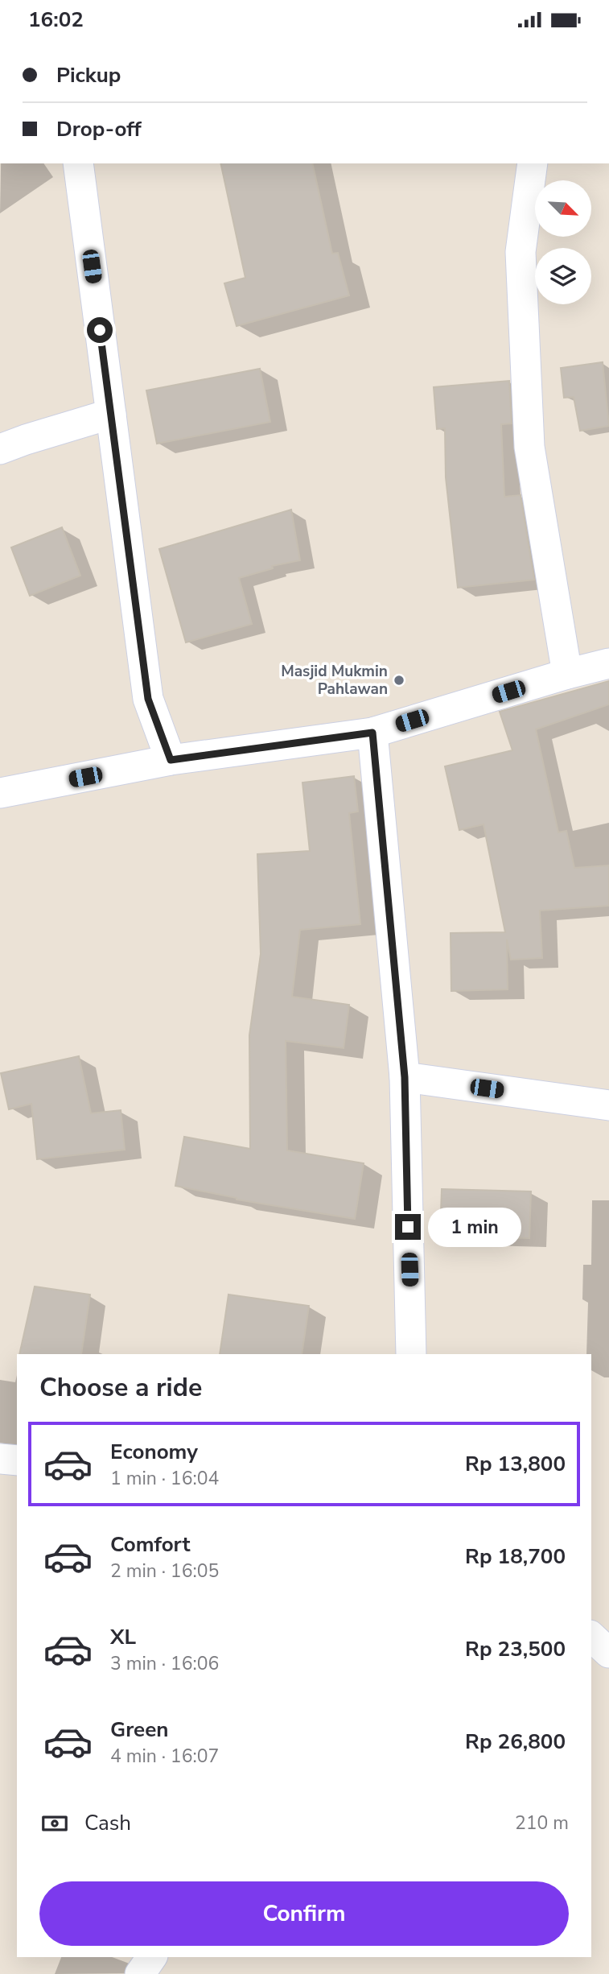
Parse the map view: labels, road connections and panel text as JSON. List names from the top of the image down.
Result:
{
  "places": ["Masjid Mukmin Pahlawan"],
  "north": "bottom right",
  "page": {
    "status": "16:02",
    "banner": ["Pickup", "Drop-off"],
    "bubble": "1 min",
    "heading": "Choose a ride",
    "list": [
      {
        "name": "Economy",
        "note": "1 min · 16:04",
        "value": "Rp 13,800"
      },
      {
        "name": "Comfort",
        "note": "2 min · 16:05",
        "value": "Rp 18,700"
      },
      {
        "name": "XL",
        "note": "3 min · 16:06",
        "value": "Rp 23,500"
      },
      {
        "name": "Green",
        "note": "4 min · 16:07",
        "value": "Rp 26,800"
      }
    ],
    "pay": ["Cash", "210 m"],
    "buttons": "Confirm"
  }
}
